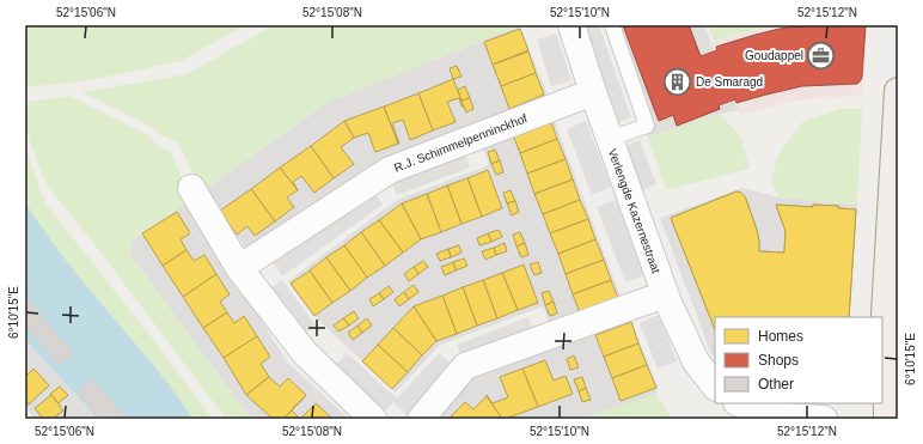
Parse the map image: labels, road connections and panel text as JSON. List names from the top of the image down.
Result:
{
  "streets": {
    "street": ["R.J. Schimmelpenninckhof", "Verlengde Kazernestraat"]
  },
  "crossings": [
    ["R.J. Schimmelpenninckhof", "Verlengde Kazernestraat"]
  ],
  "places": {
    "office": ["Goudappel"],
    "building": ["De Smaragd"]
  },
  "legend": ["Homes", "Shops", "Other"],
  "coordinates": [
    "52°15'06\"N",
    "52°15'08\"N",
    "52°15'10\"N",
    "52°15'12\"N",
    "6°10'15\"E"
  ]
}
